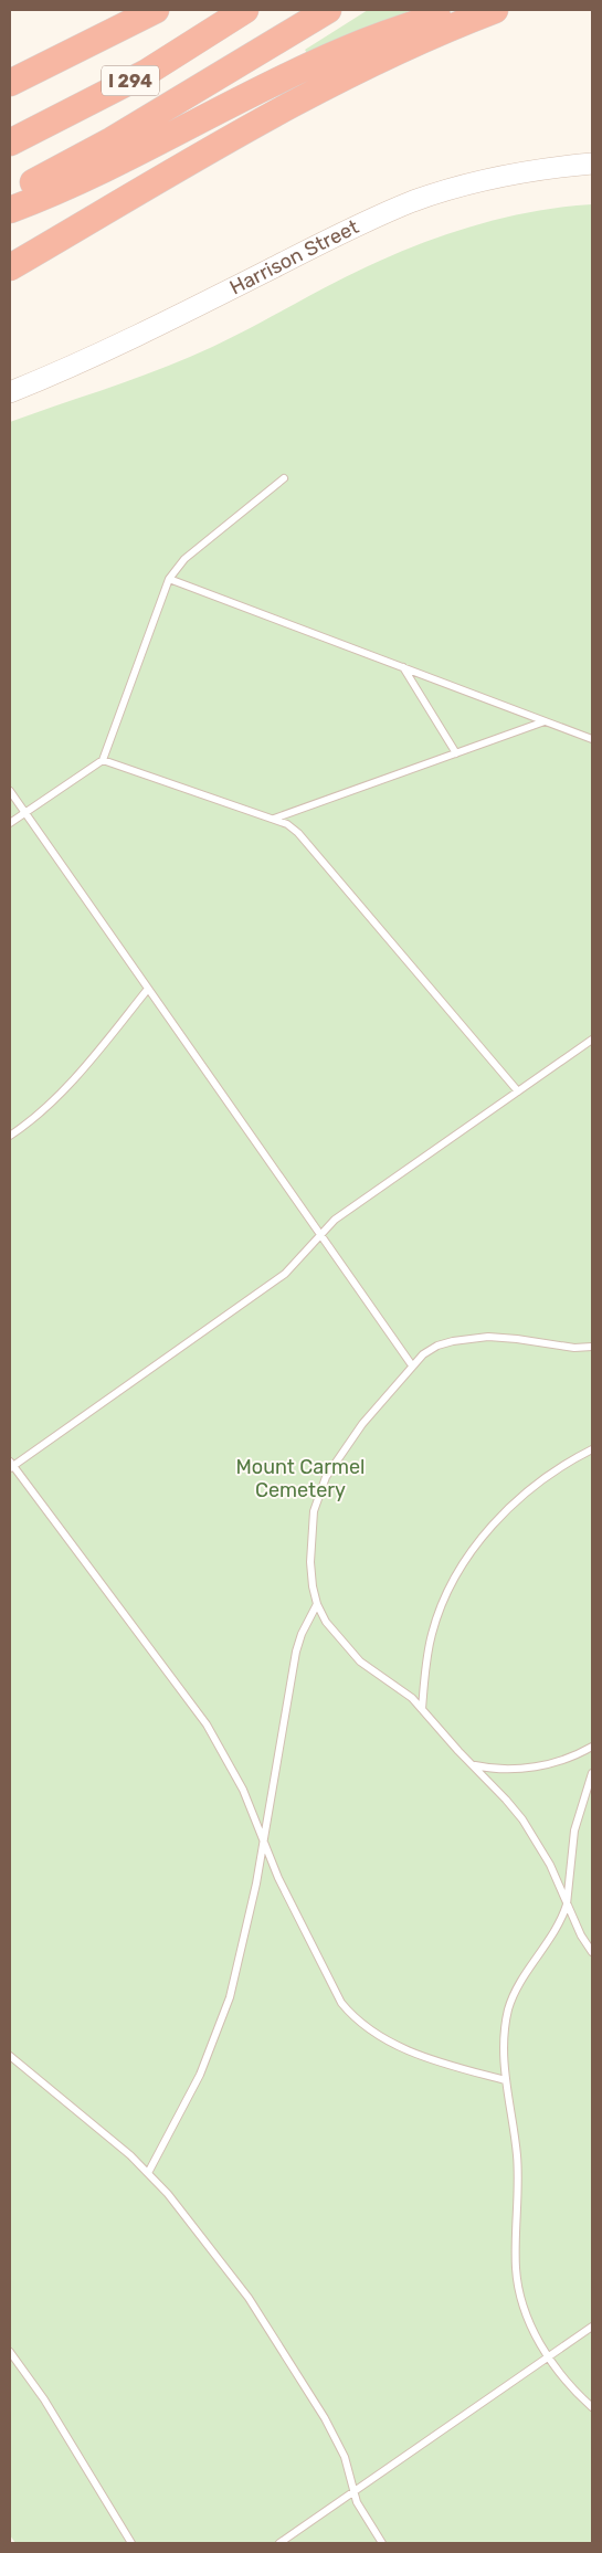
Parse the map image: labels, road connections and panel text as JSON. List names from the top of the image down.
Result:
{
  "streets": {
    "highway": ["I 294"],
    "main road": ["Harrison Street"]
  },
  "parks": ["Mount Carmel Cemetery"]
}
